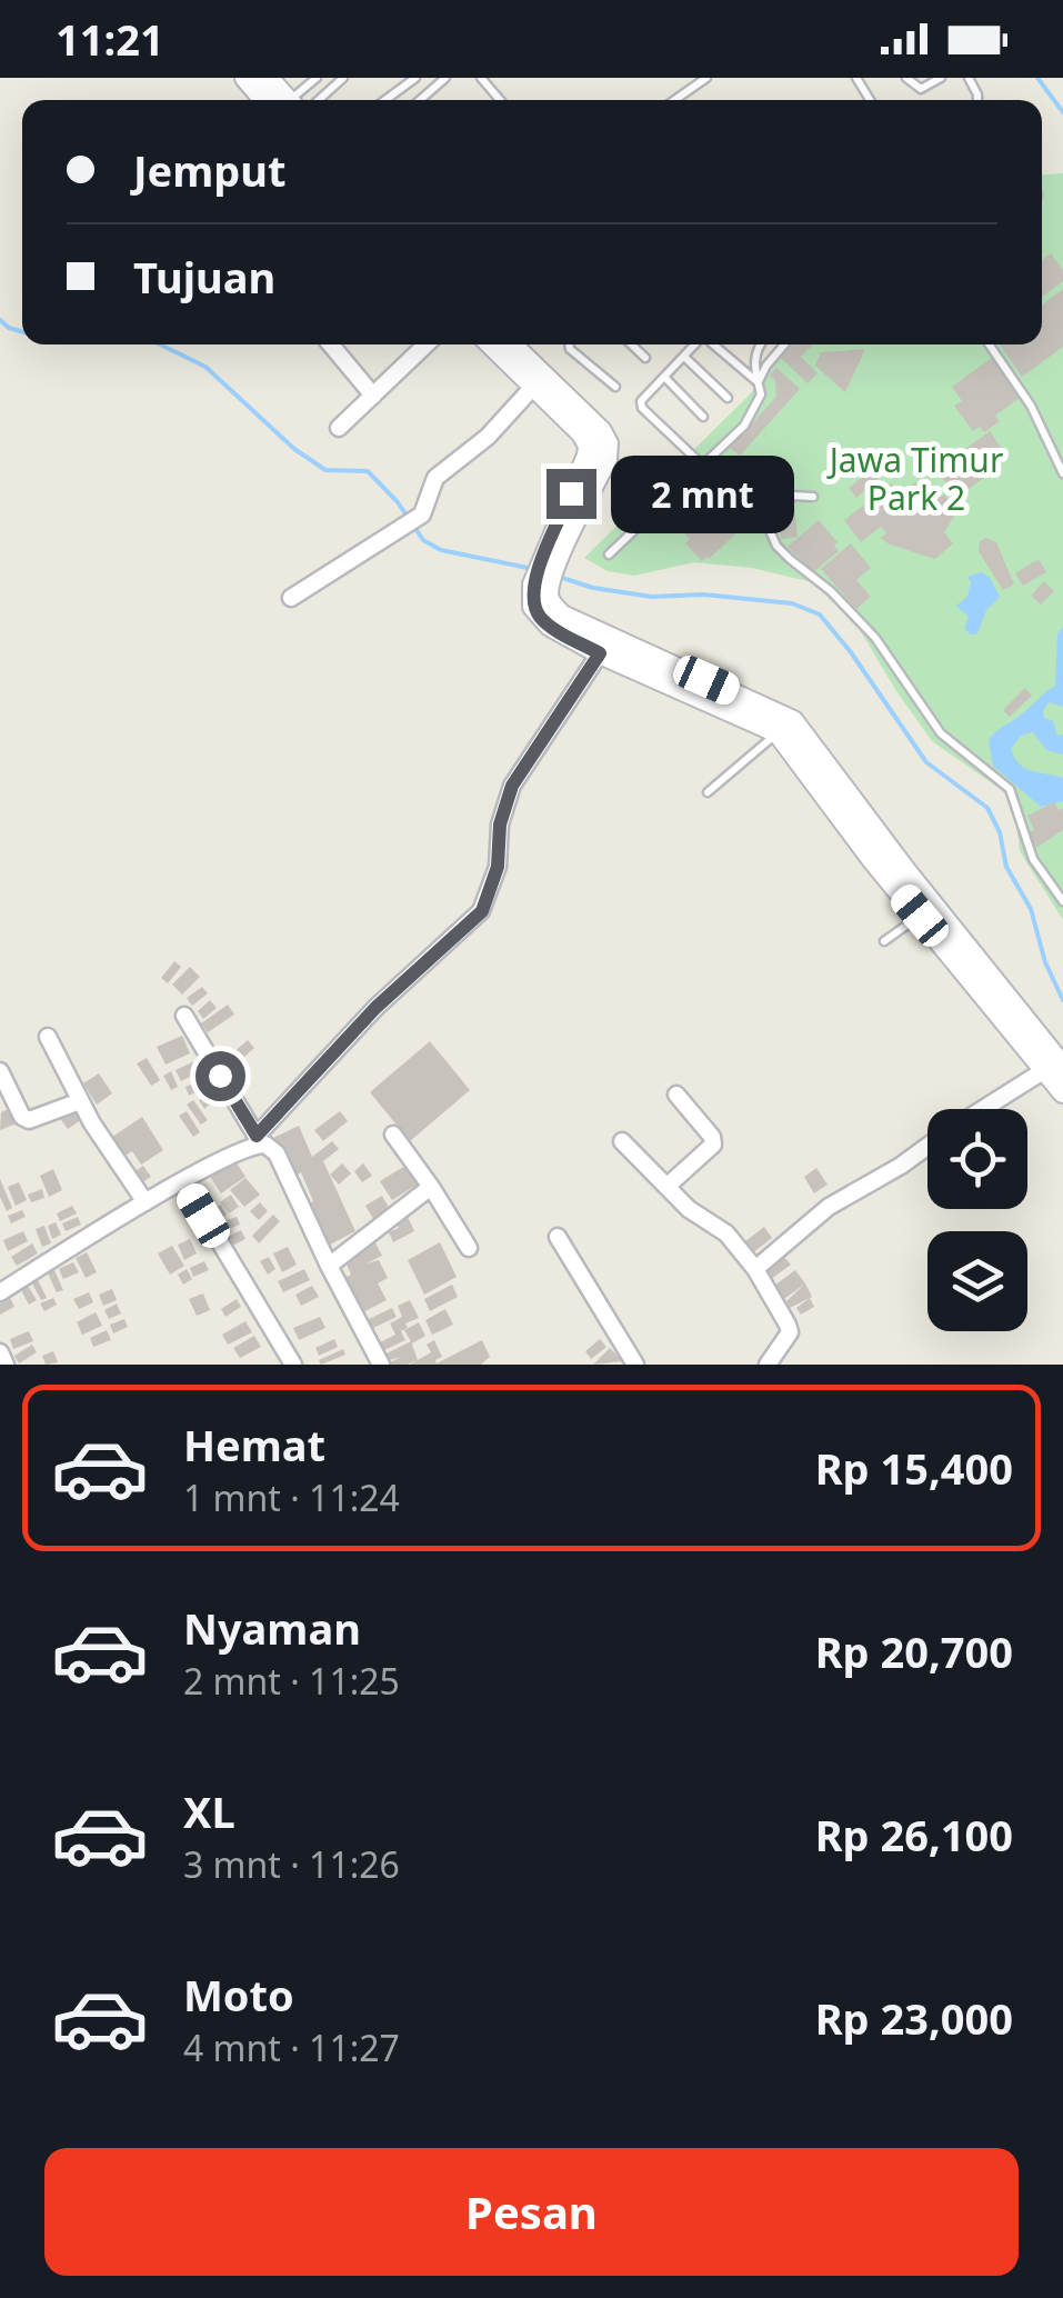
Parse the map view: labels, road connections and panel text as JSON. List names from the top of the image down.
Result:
{
  "parks": ["Jawa Timur Park 2"],
  "page": {
    "status": "11:21",
    "banner": ["Jemput", "Tujuan"],
    "bubble": "2 mnt",
    "list": [
      {
        "name": "Hemat",
        "note": "1 mnt · 11:24",
        "value": "Rp 15,400"
      },
      {
        "name": "Nyaman",
        "note": "2 mnt · 11:25",
        "value": "Rp 20,700"
      },
      {
        "name": "XL",
        "note": "3 mnt · 11:26",
        "value": "Rp 26,100"
      },
      {
        "name": "Moto",
        "note": "4 mnt · 11:27",
        "value": "Rp 23,000"
      }
    ],
    "buttons": "Pesan"
  }
}
